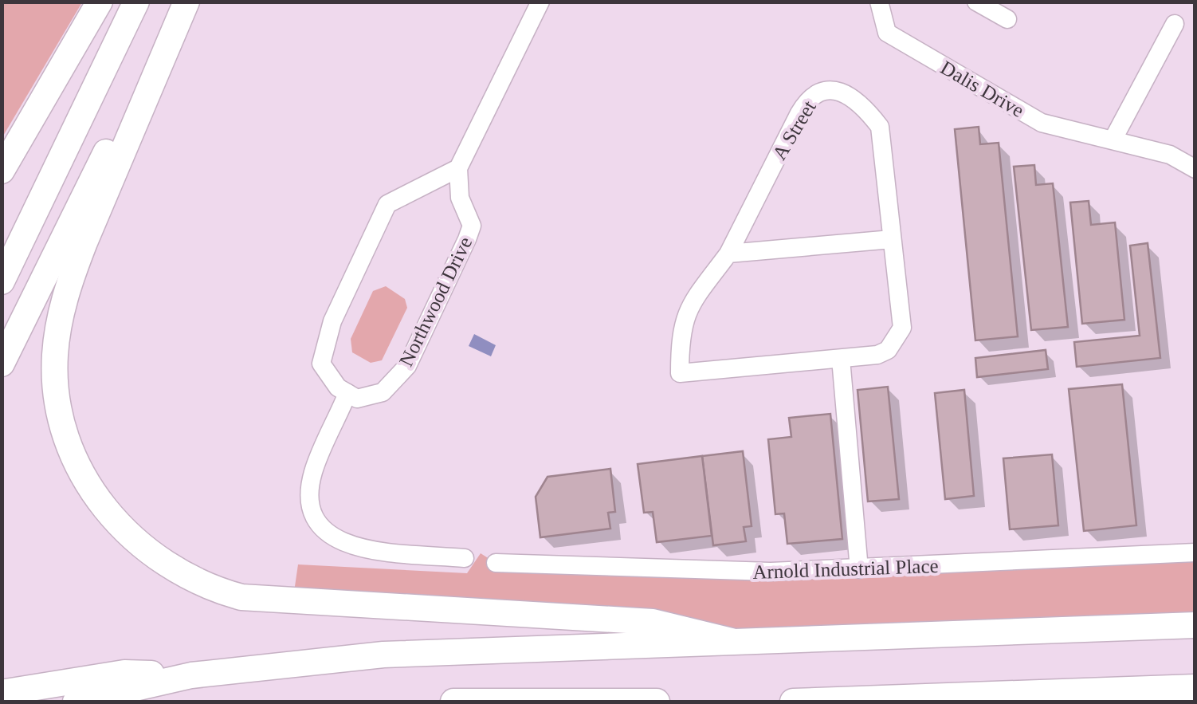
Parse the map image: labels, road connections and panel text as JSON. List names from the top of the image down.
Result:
{
  "streets": {
    "street": [
      "Dalis Drive",
      "A Street",
      "Northwood Drive",
      "Arnold Industrial Place"
    ]
  }
}
